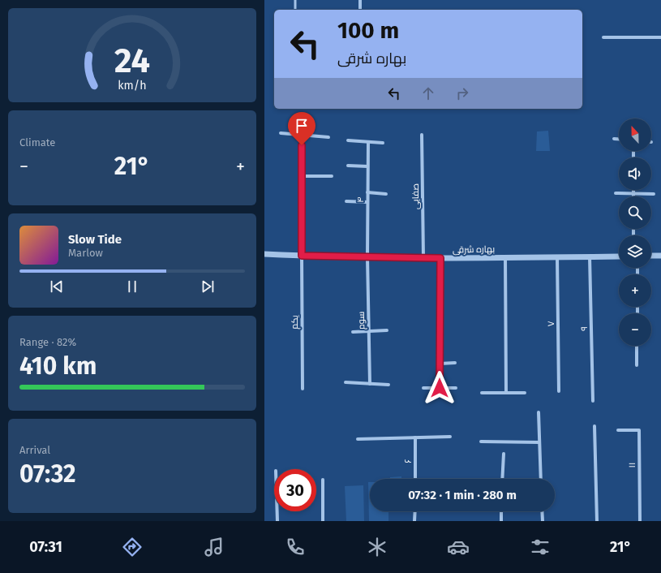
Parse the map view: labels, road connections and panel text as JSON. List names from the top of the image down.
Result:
{
  "streets": {
    "street": [
      "صفایی",
      "۴",
      "بهاره شرقی",
      "سوم",
      "یکم",
      "۷",
      "۹",
      "۶",
      "۱۱"
    ]
  },
  "crossings": [
    ["صفایی", "بهاره شرقی"],
    ["۴", "بهاره شرقی"],
    ["۴", "سوم"],
    ["بهاره شرقی", "سوم"],
    ["بهاره شرقی", "یکم"],
    ["بهاره شرقی", "۷"],
    ["بهاره شرقی", "۹"]
  ],
  "north": "top",
  "page": {
    "turn": ["100 m", "بهاره شرقی"],
    "tile": [
      "Climate",
      ["Range · 82%", "410 km"],
      ["Arrival", "07:32"]
    ],
    "map_buttons": ["+", "−"],
    "heat": ["−", "21°", "+"],
    "song": ["Slow Tide", "Marlow"],
    "limit": "30",
    "trip": "07:32 · 1 min · 280 m",
    "tabs": ["07:31", "21°"],
    "gauge": ["24", "km/h"]
  }
}
